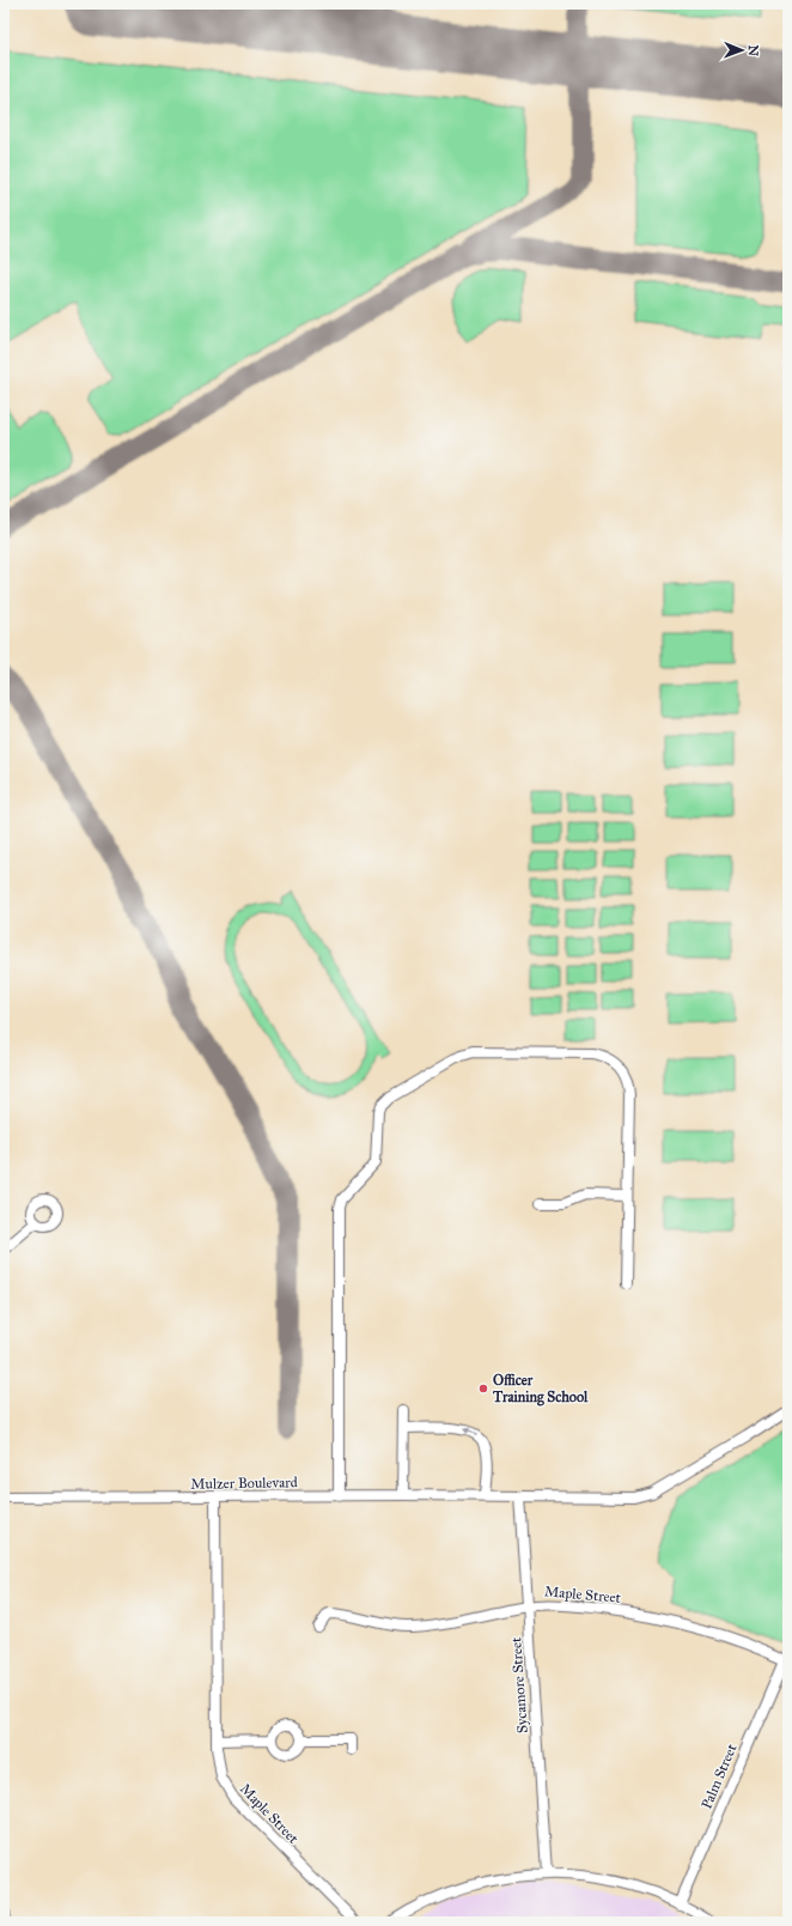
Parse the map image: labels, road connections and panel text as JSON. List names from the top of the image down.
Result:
{
  "streets": {
    "street": [
      "Mulzer Boulevard",
      "Maple Street",
      "Sycamore Street",
      "Palm Street"
    ]
  },
  "crossings": [
    ["Mulzer Boulevard", "Maple Street"],
    ["Mulzer Boulevard", "Sycamore Street"],
    ["Maple Street", "Sycamore Street"],
    ["Maple Street", "Palm Street"]
  ],
  "places": ["Officer Training School"],
  "north": "right"
}
